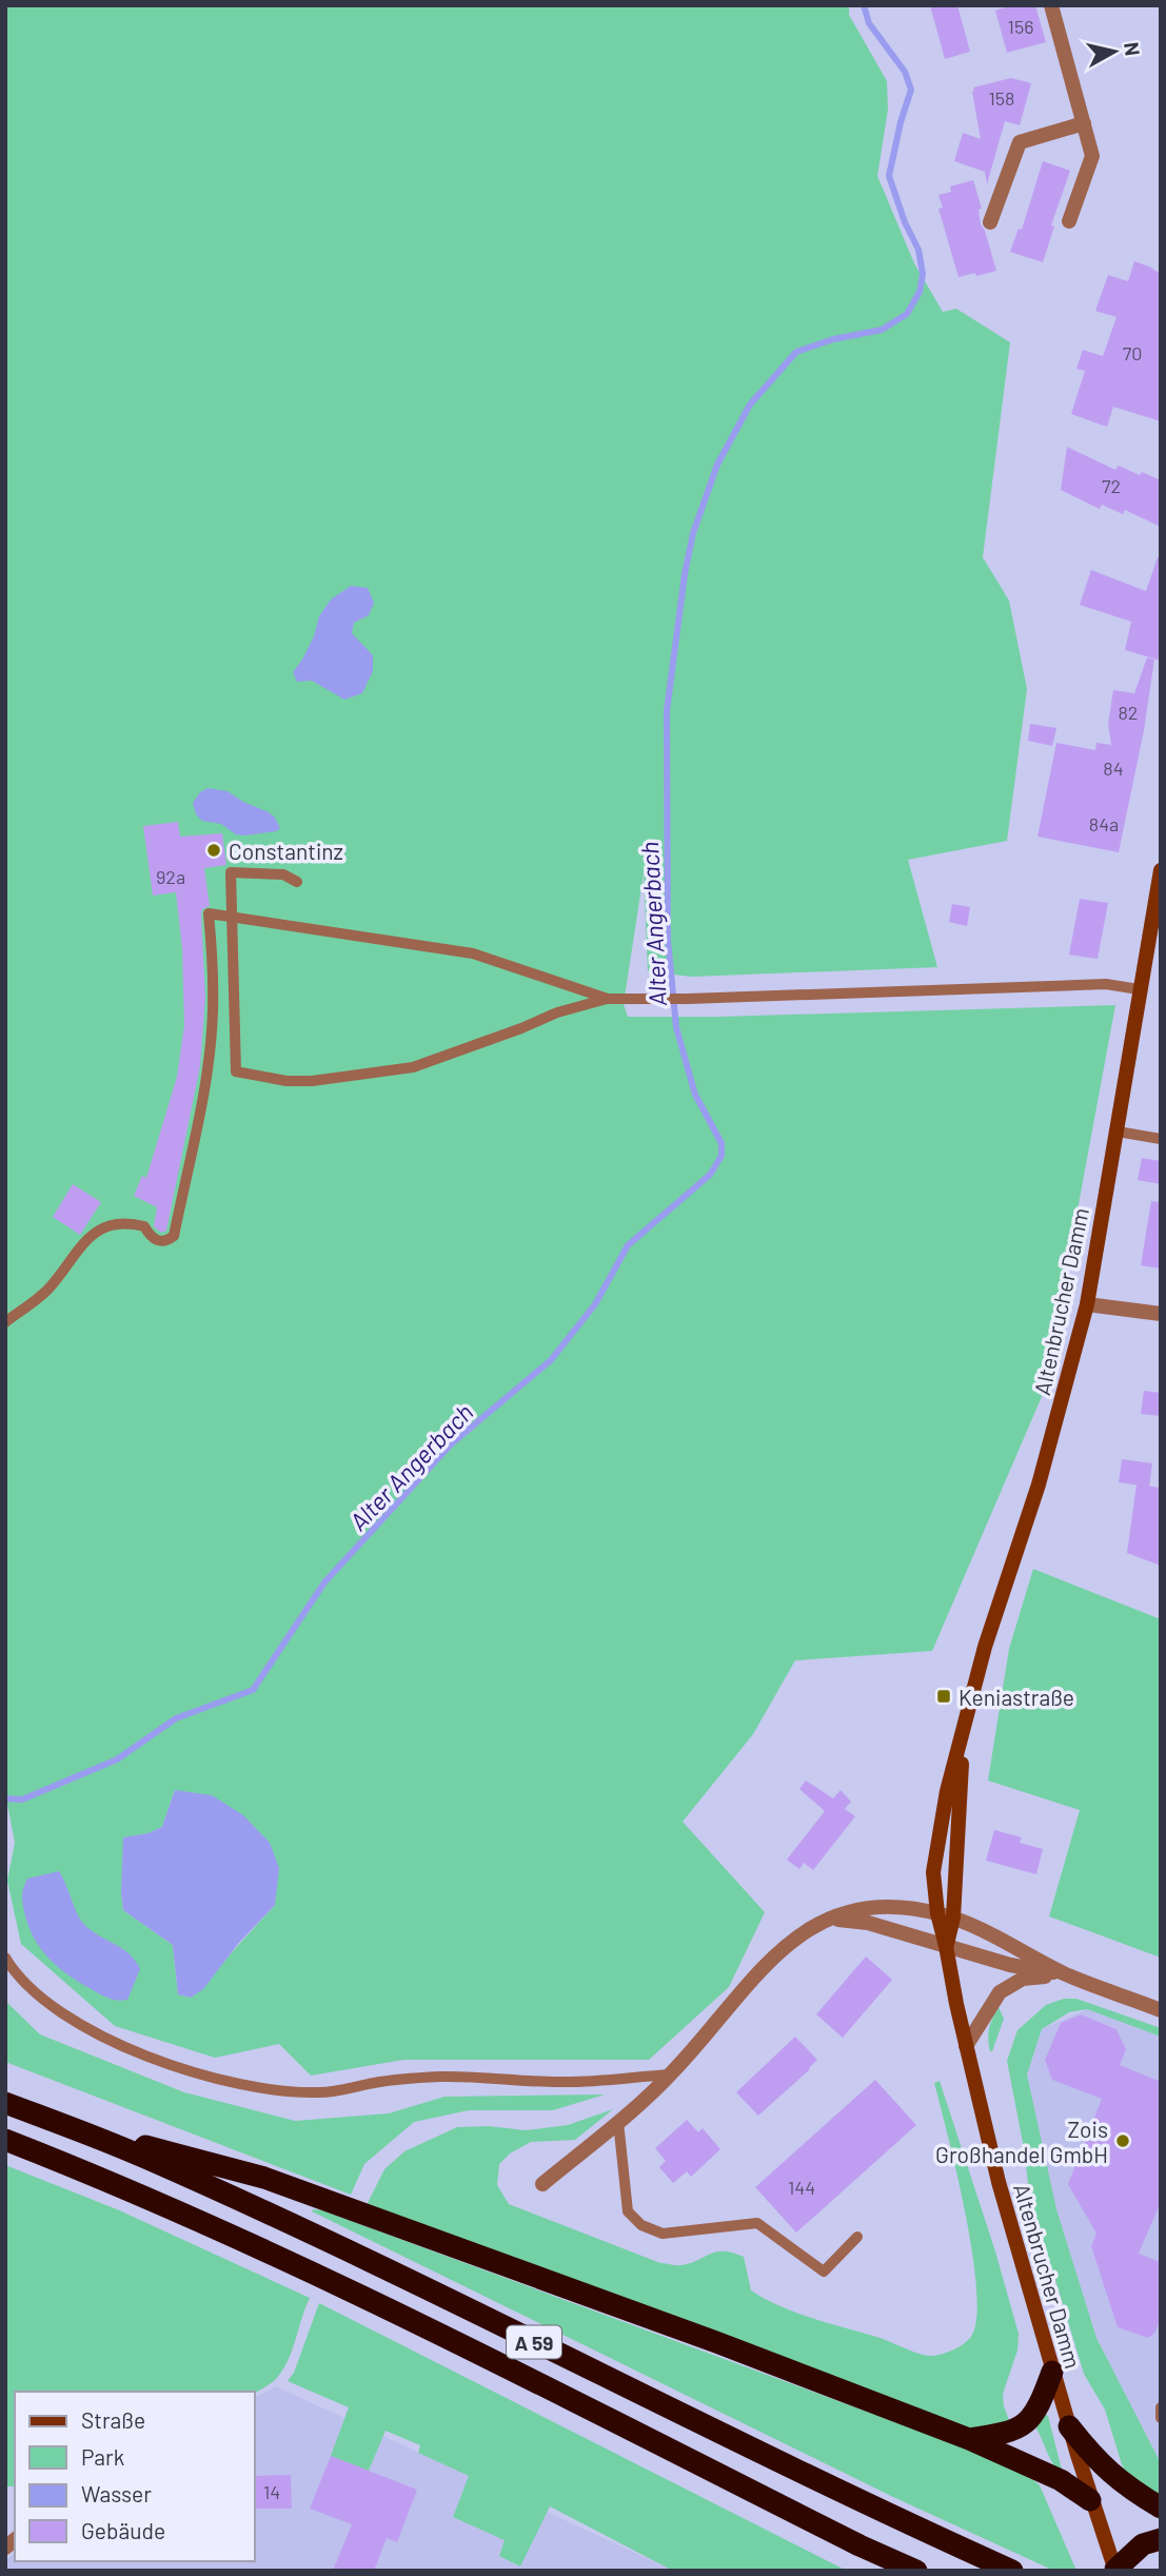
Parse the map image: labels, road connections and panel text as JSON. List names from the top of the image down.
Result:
{
  "streets": {
    "highway": ["A 59"],
    "main road": ["Altenbrucher Damm"]
  },
  "water": ["Alter Angerbach"],
  "places": {
    "other": ["Constantinz", "Zois Großhandel GmbH"],
    "transit": ["Keniastraße"]
  },
  "house_numbers": [
    "156",
    "158",
    "70",
    "72",
    "82",
    "84",
    "84a",
    "92a",
    "144",
    "14"
  ],
  "legend": [
    "Straße",
    "Park",
    "Wasser",
    "Gebäude"
  ],
  "north": "right"
}
